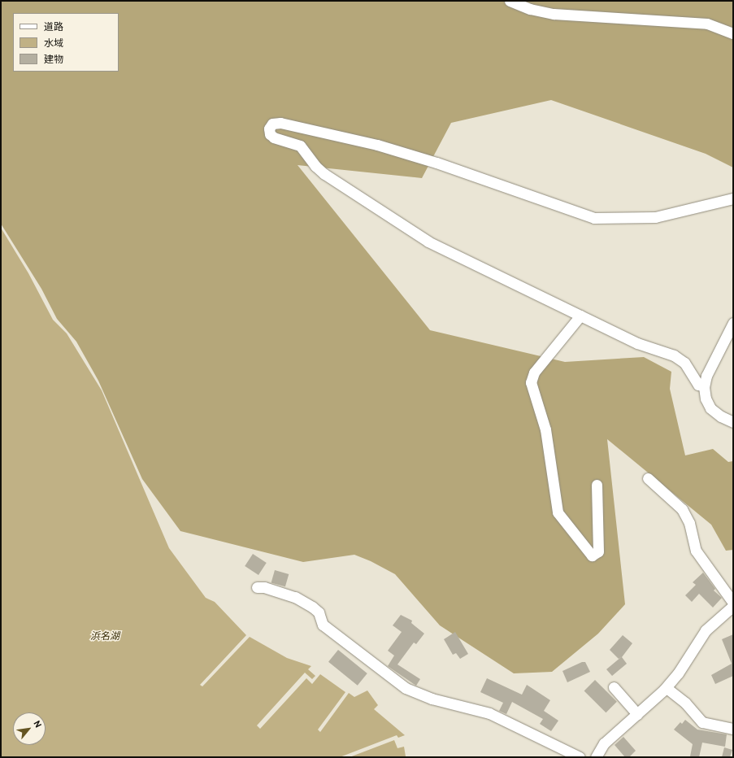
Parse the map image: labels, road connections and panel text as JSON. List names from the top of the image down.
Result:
{
  "water": ["浜名湖"],
  "legend": ["道路", "水域", "建物"],
  "north": "top right"
}
